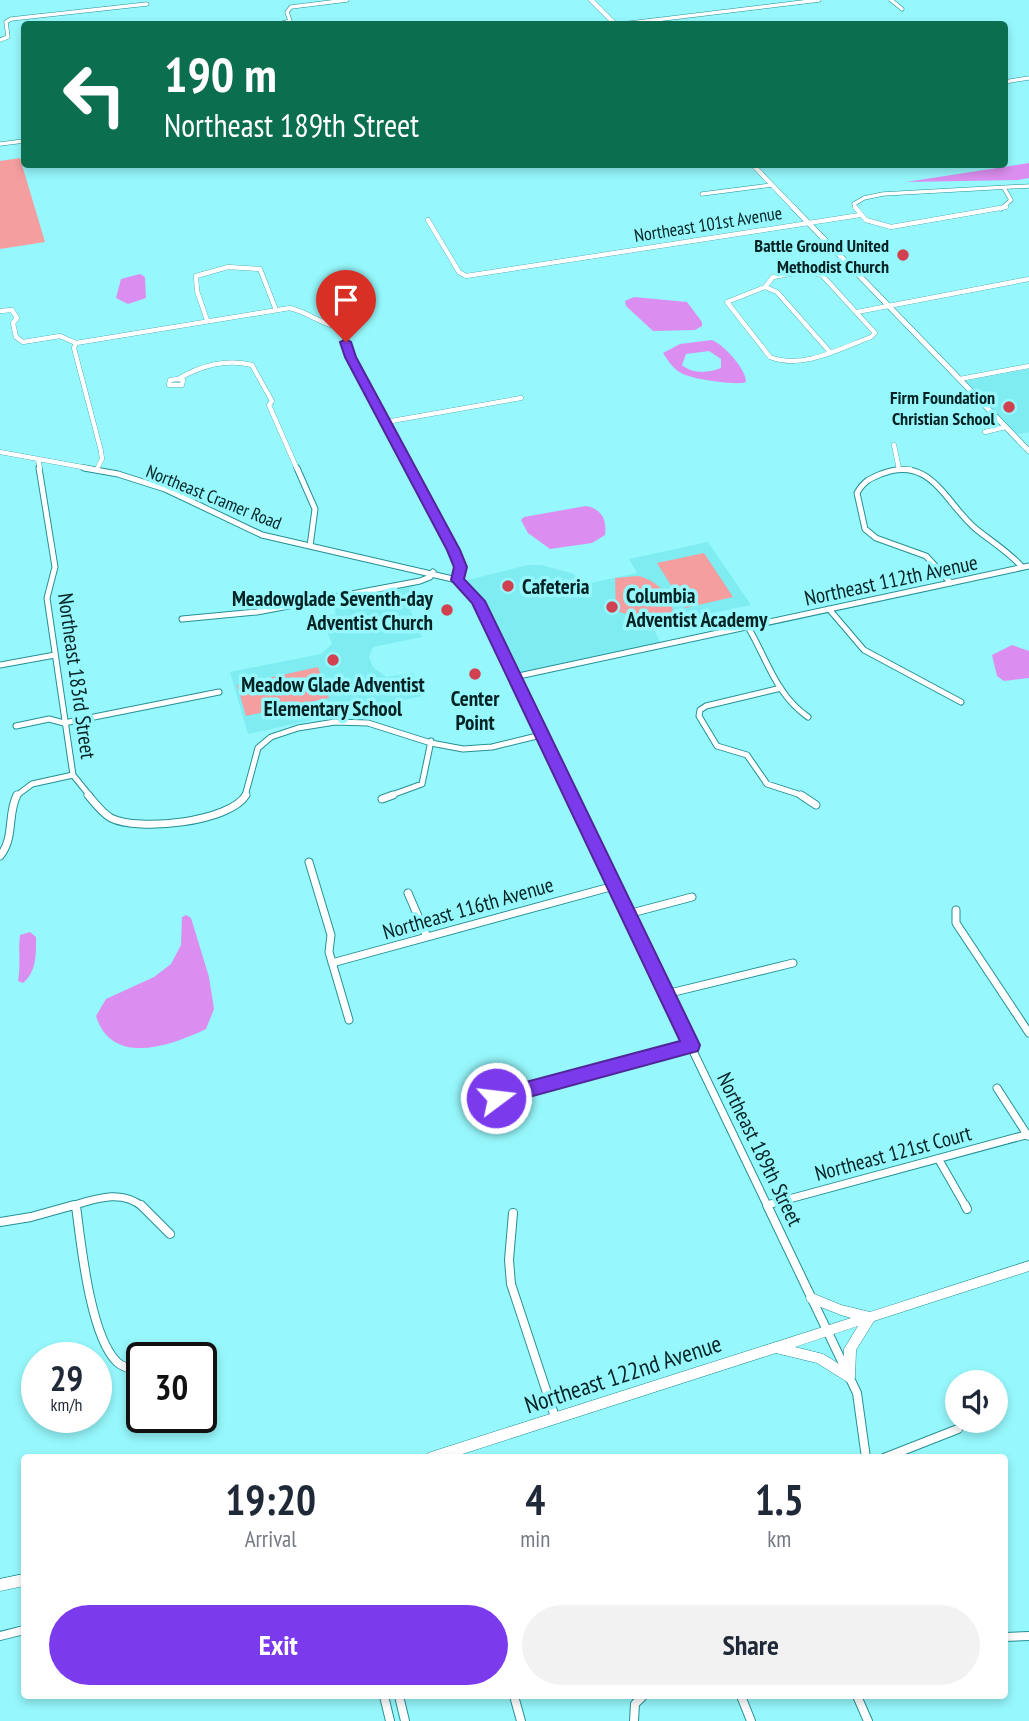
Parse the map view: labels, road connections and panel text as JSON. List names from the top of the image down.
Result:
{
  "streets": {
    "highway": ["Northeast 122nd Avenue"],
    "street": [
      "Northeast 101st Avenue",
      "Northeast Cramer Road",
      "Northeast 112th Avenue",
      "Northeast 183rd Street",
      "Northeast 116th Avenue",
      "Northeast 189th Street",
      "Northeast 121st Court"
    ]
  },
  "crossings": [
    ["Northeast Cramer Road", "Northeast 183rd Street"],
    ["Northeast Cramer Road", "Northeast 189th Street"],
    ["Northeast 112th Avenue", "Northeast 189th Street"],
    ["Northeast 116th Avenue", "Northeast 189th Street"],
    ["Northeast 189th Street", "Northeast 121st Court"],
    ["Northeast 189th Street", "Northeast 122nd Avenue"]
  ],
  "places": [
    "Battle Ground United Methodist Church",
    "Firm Foundation Christian School",
    "Cafeteria",
    "Columbia Adventist Academy",
    "Meadowglade Seventh-day Adventist Church",
    "Meadow Glade Adventist Elementary School",
    "Center Point"
  ],
  "page": {
    "turn": ["190 m", "Northeast 189th Street"],
    "speed": "29 km/h",
    "limit": "30",
    "eta": [
      "19:20",
      "Arrival",
      "4",
      "min",
      "1.5",
      "km"
    ],
    "buttons": ["Exit", "Share"]
  }
}
